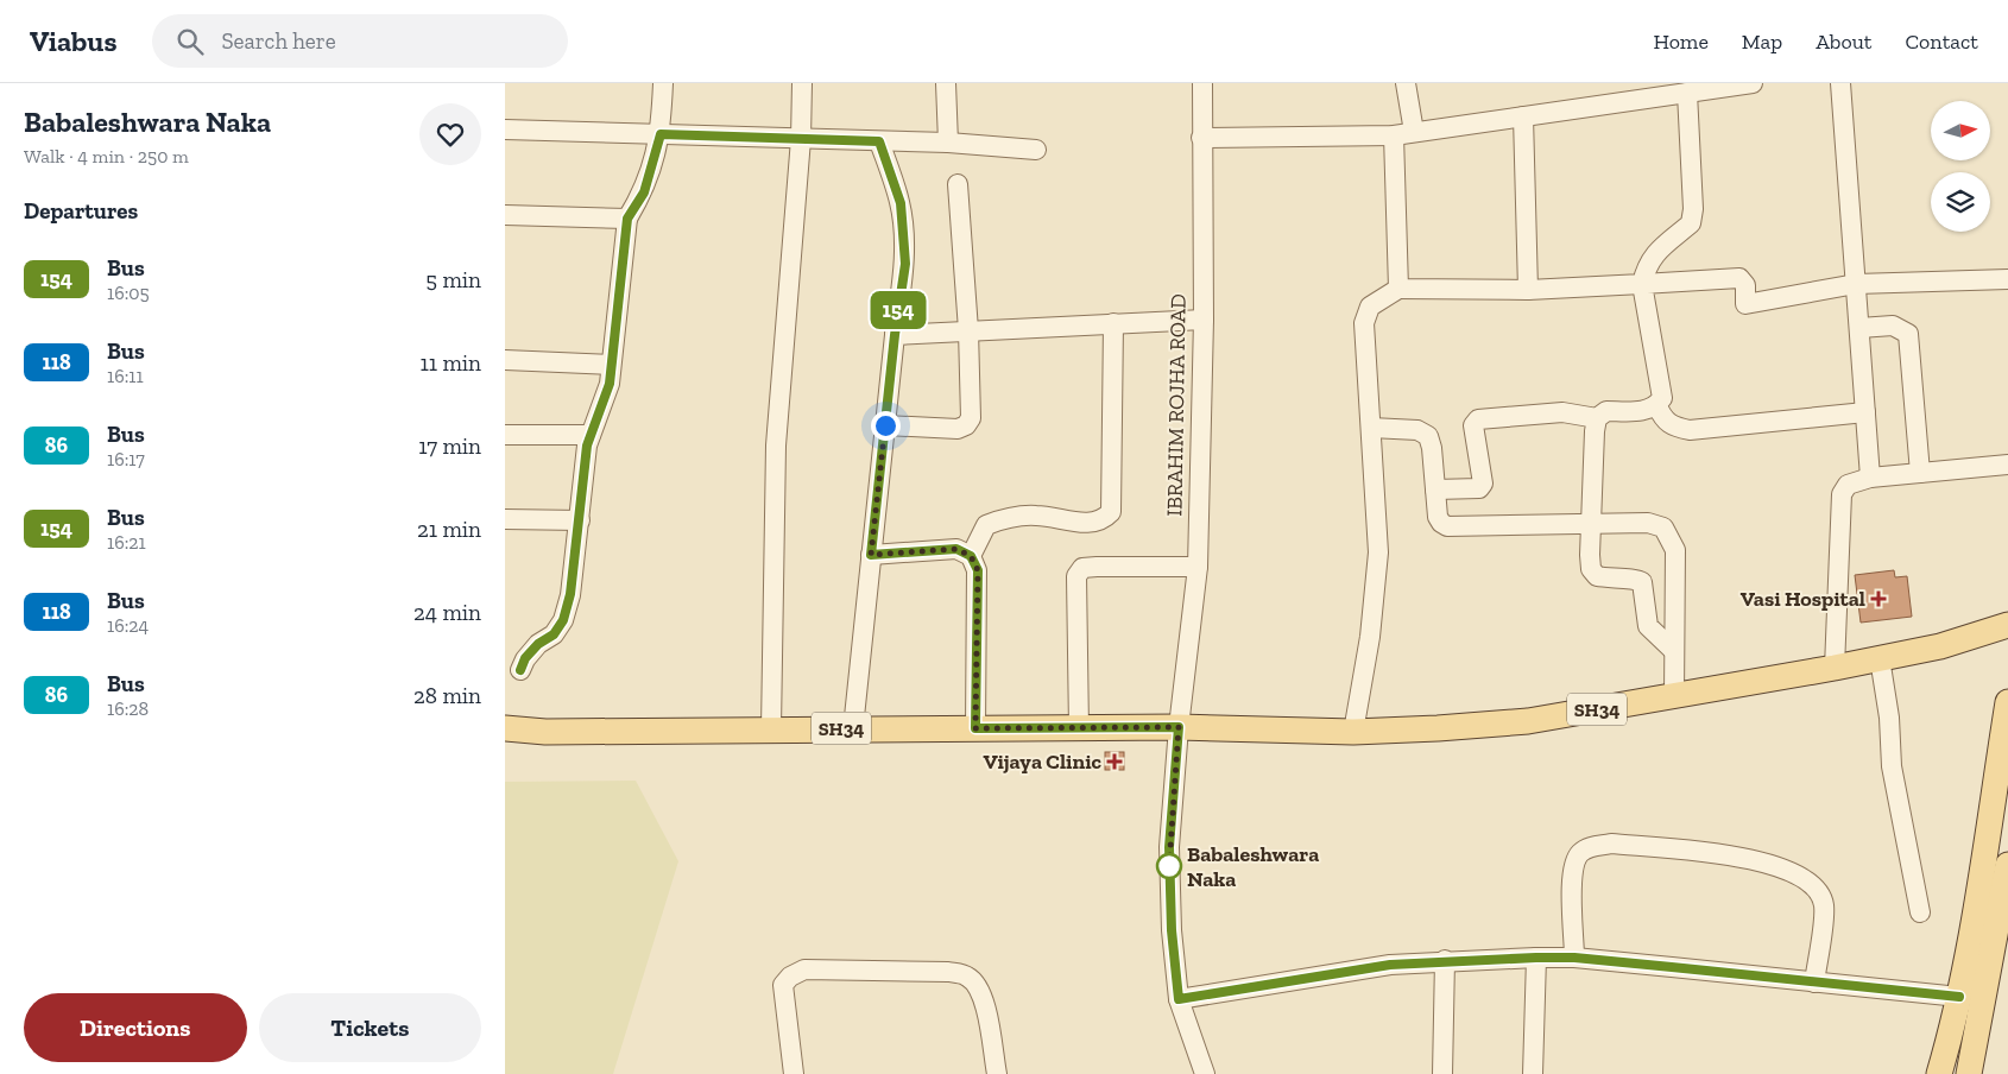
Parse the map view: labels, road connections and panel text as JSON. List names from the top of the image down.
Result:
{
  "streets": {
    "main road": ["SH34"],
    "street": ["IBRAHIM ROJHA ROAD"]
  },
  "crossings": [
    ["IBRAHIM ROJHA ROAD", "SH34"]
  ],
  "places": {
    "health": ["Vasi Hospital", "Vijaya Clinic"],
    "other": ["Babaleshwara Naka"]
  },
  "lines": ["bus line 154"],
  "north": "right",
  "page": {
    "header": "Viabus",
    "search": "Search here",
    "nav": [
      "Home",
      "Map",
      "About",
      "Contact"
    ],
    "heading": [
      ["Babaleshwara Naka", "Walk · 4 min · 250 m"],
      "Departures"
    ],
    "on_map": "154",
    "list": [
      {
        "mark": "154",
        "name": "Bus",
        "note": "16:05",
        "value": "5 min"
      },
      {
        "mark": "118",
        "name": "Bus",
        "note": "16:11",
        "value": "11 min"
      },
      {
        "mark": "86",
        "name": "Bus",
        "note": "16:17",
        "value": "17 min"
      },
      {
        "mark": "154",
        "name": "Bus",
        "note": "16:21",
        "value": "21 min"
      },
      {
        "mark": "118",
        "name": "Bus",
        "note": "16:24",
        "value": "24 min"
      },
      {
        "mark": "86",
        "name": "Bus",
        "note": "16:28",
        "value": "28 min"
      }
    ],
    "buttons": ["Directions", "Tickets"]
  }
}
